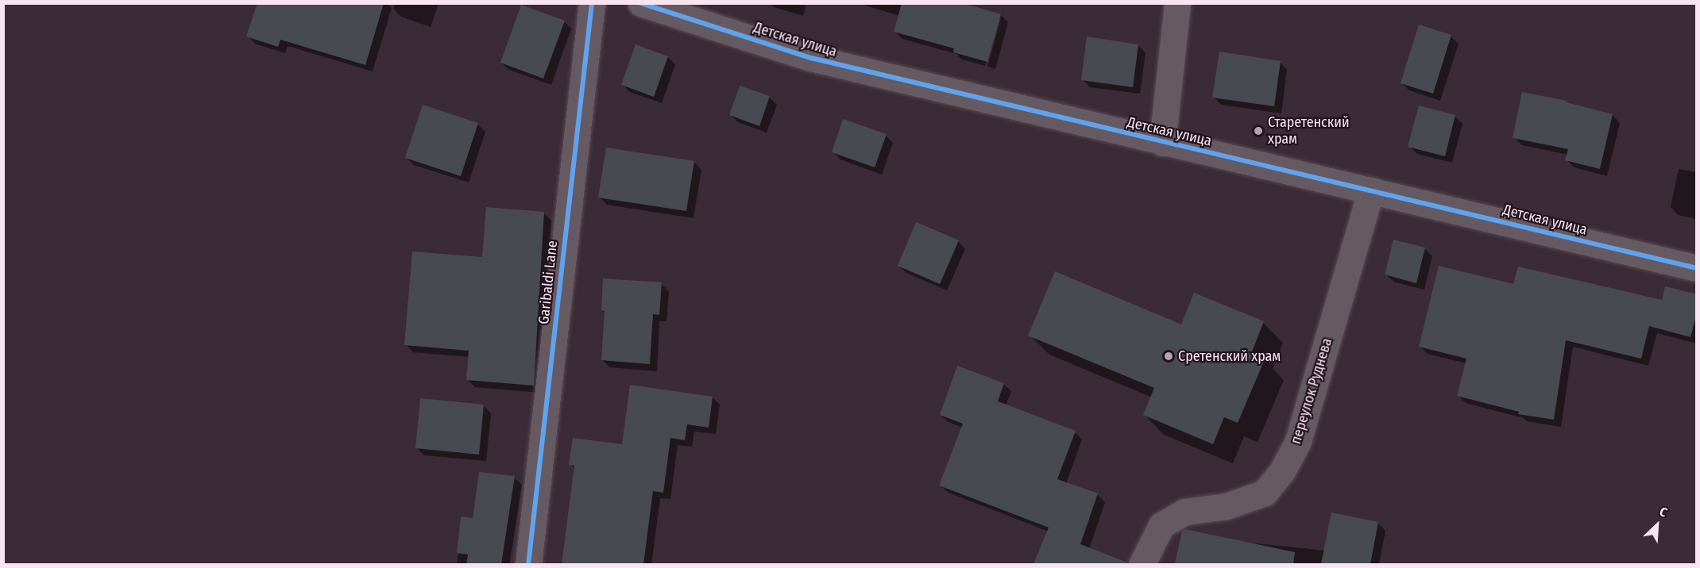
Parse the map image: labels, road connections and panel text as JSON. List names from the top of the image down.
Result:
{
  "streets": {
    "street": ["Детская улица", "Garibaldi Lane", "переулок Руднева"]
  },
  "crossings": [
    ["Детская улица", "переулок Руднева"]
  ],
  "places": ["Старетенский храм", "Сретенский храм"],
  "north": "top right"
}
